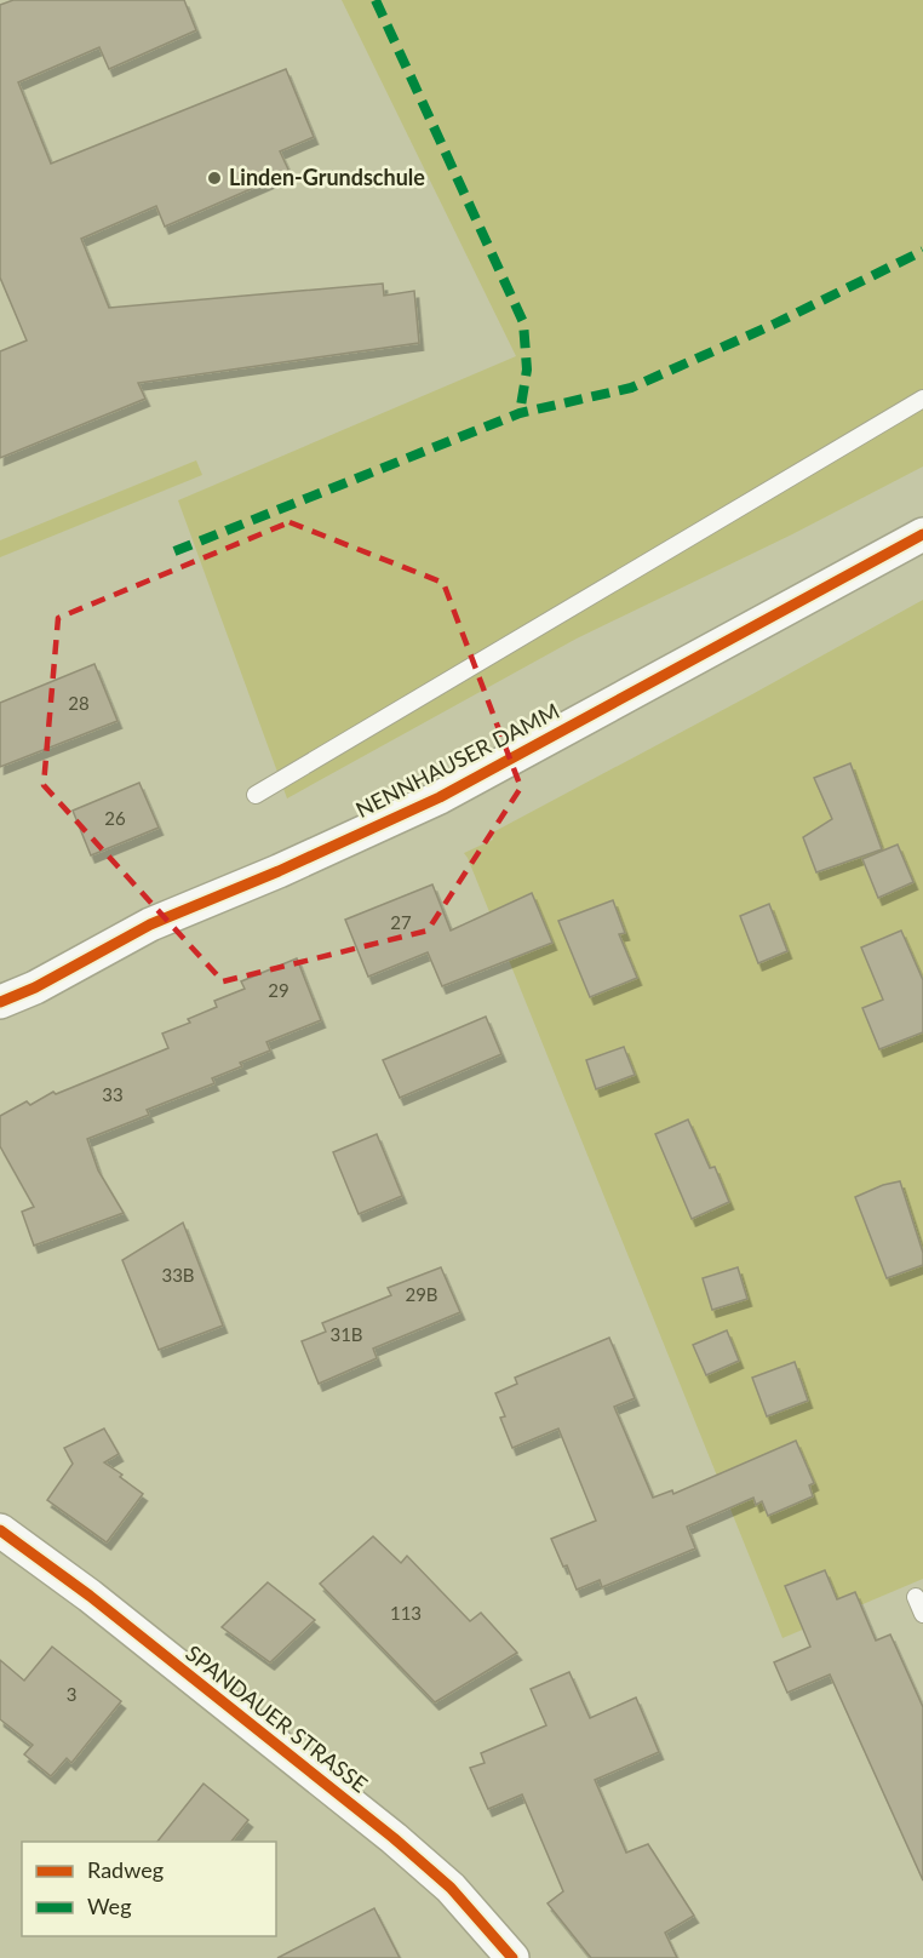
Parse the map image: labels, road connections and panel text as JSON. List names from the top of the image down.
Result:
{
  "streets": {
    "street": ["NENNHAUSER DAMM", "SPANDAUER STRASSE"]
  },
  "places": ["Linden-Grundschule"],
  "house_numbers": [
    "28",
    "26",
    "27",
    "29",
    "33",
    "33B",
    "29B",
    "31B",
    "113",
    "3"
  ],
  "legend": ["Radweg", "Weg"]
}
